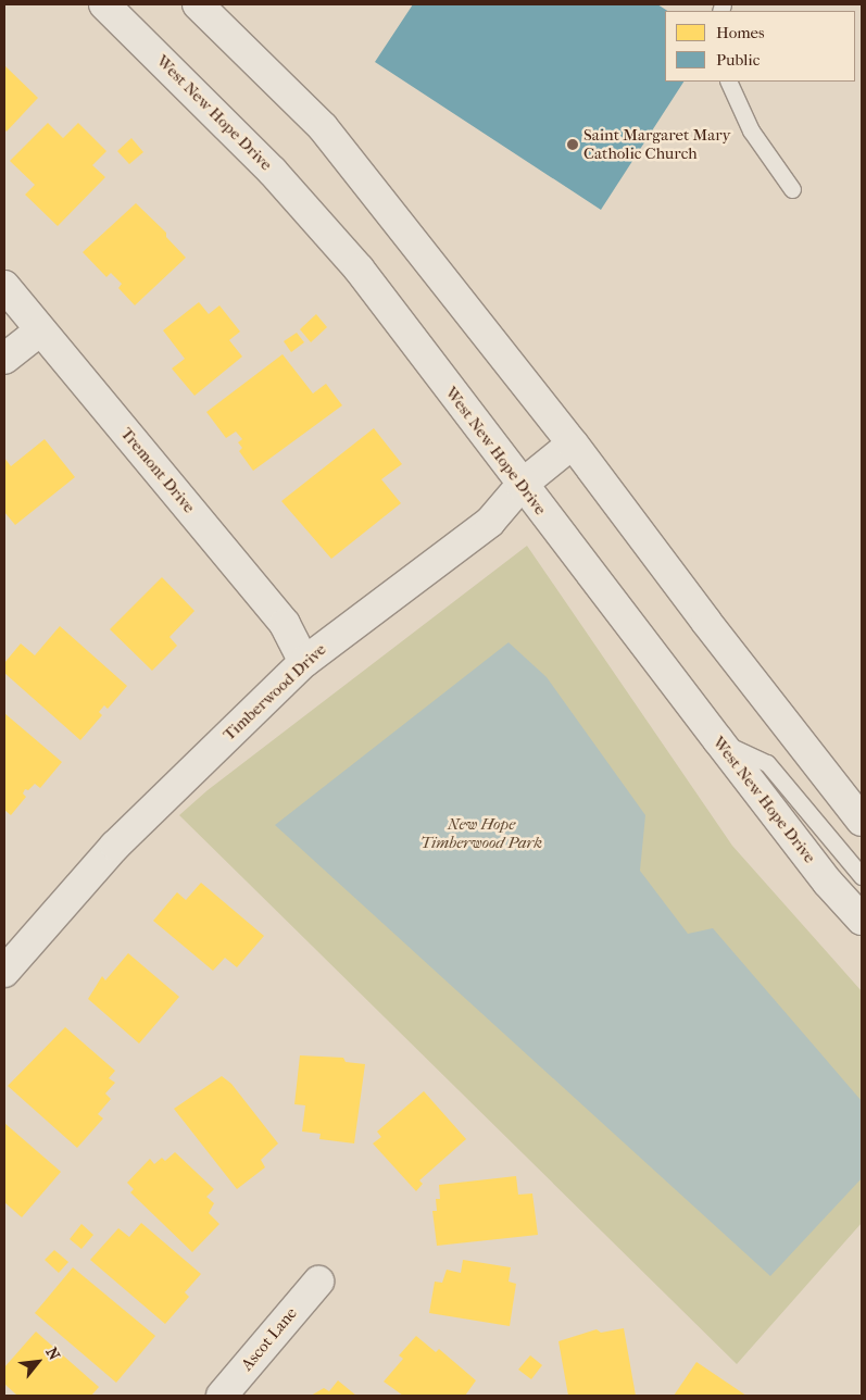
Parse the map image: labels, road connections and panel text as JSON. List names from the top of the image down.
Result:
{
  "streets": {
    "main road": [
      "West New Hope Drive",
      "Tremont Drive",
      "Timberwood Drive",
      "Ascot Lane"
    ]
  },
  "crossings": [
    ["West New Hope Drive", "Timberwood Drive"],
    ["Tremont Drive", "Timberwood Drive"]
  ],
  "parks": ["New Hope Timberwood Park"],
  "places": ["Saint Margaret Mary Catholic Church"],
  "legend": ["Homes", "Public"],
  "north": "top right"
}
